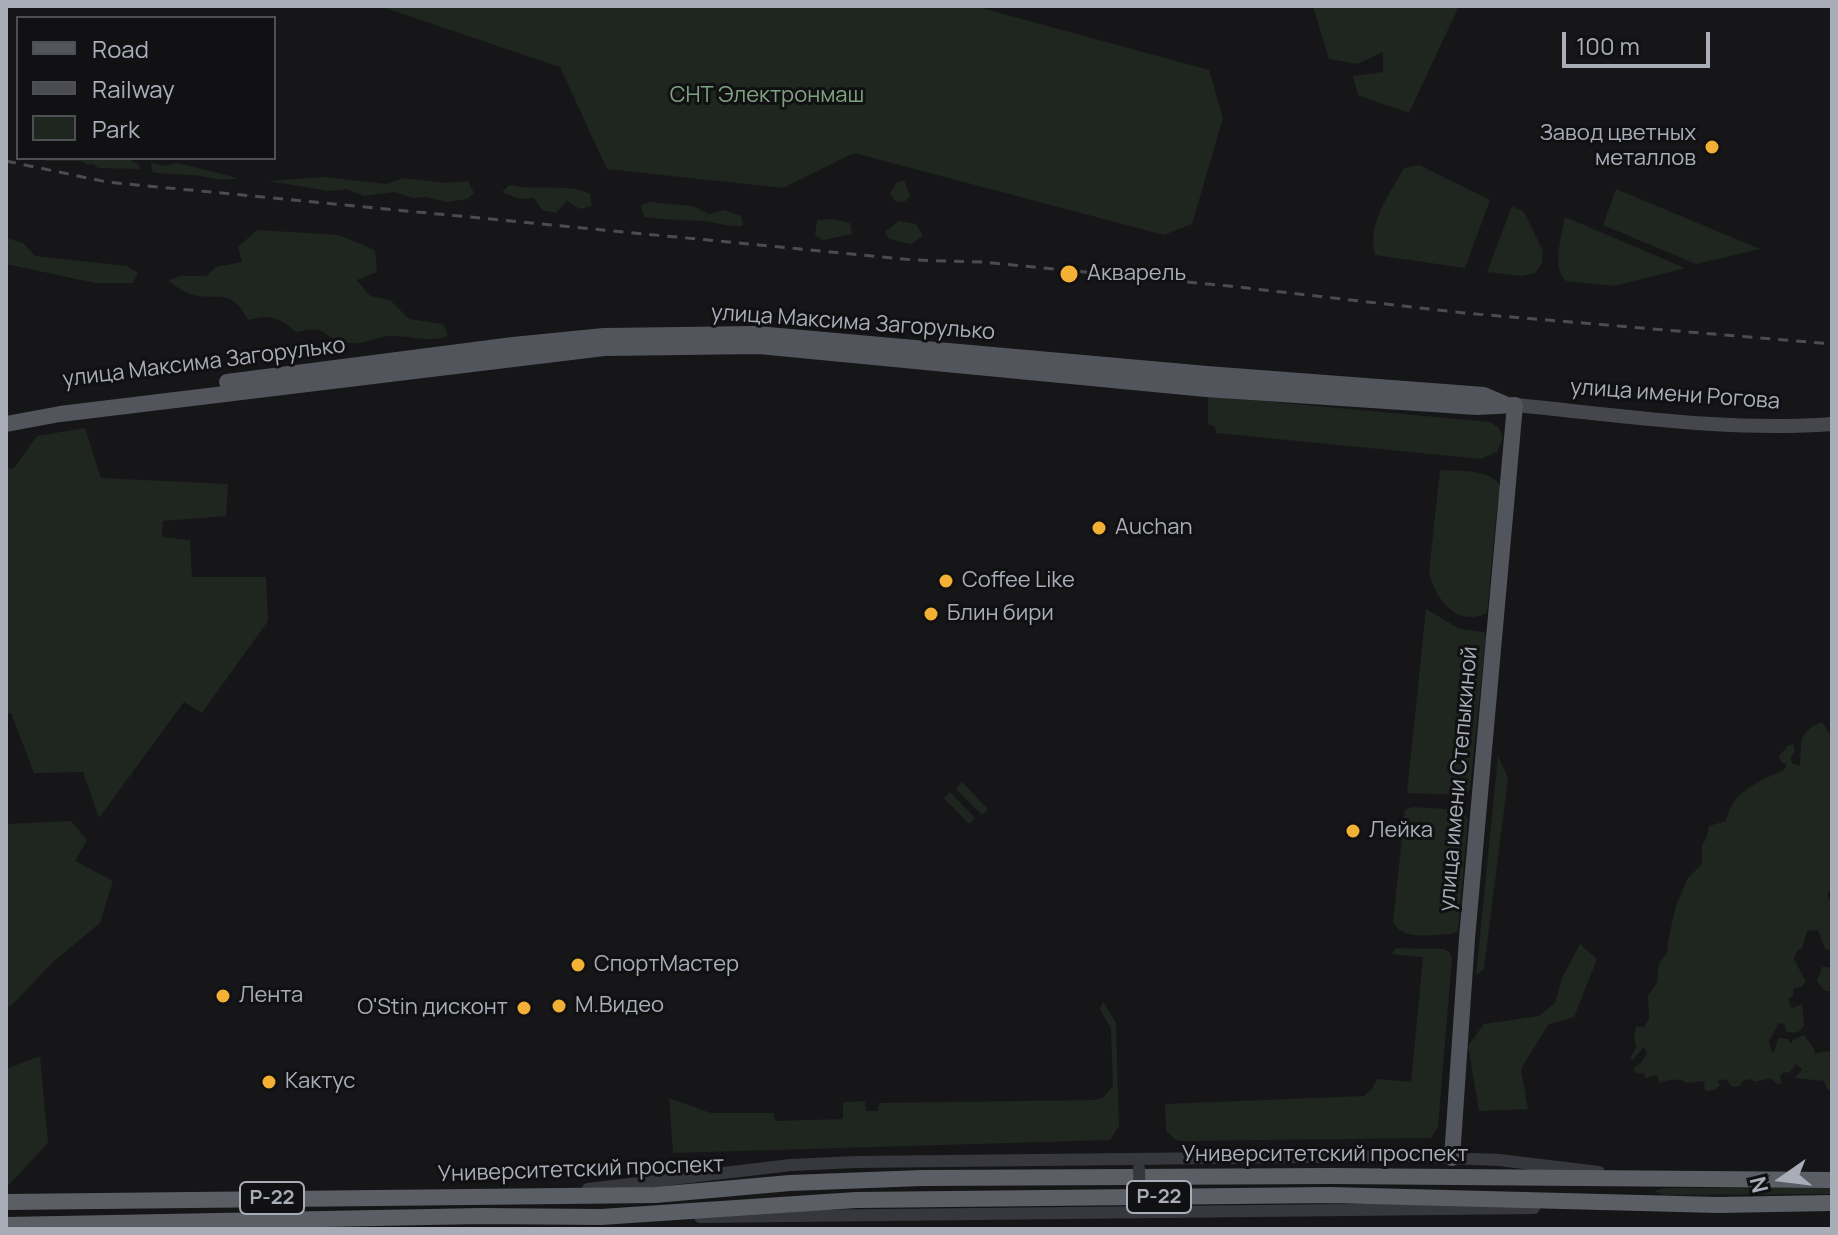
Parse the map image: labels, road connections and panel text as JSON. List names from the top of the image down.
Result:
{
  "streets": {
    "highway": ["Университетский проспект", "Р-22"],
    "main road": ["улица Максима Загорулько", "улица имени Рогова", "улица имени Степыкиной"]
  },
  "crossings": [
    ["улица Максима Загорулько", "улица имени Рогова"],
    ["улица Максима Загорулько", "улица имени Степыкиной"],
    ["улица имени Рогова", "улица имени Степыкиной"],
    ["улица имени Степыкиной", "Университетский проспект"],
    ["Университетский проспект", "Р-22"]
  ],
  "parks": ["СНТ Электронмаш"],
  "places": [
    "Завод цветных металлов",
    "Акварель",
    "Auchan",
    "Coffee Like",
    "Блин бири",
    "Лейка",
    "СпортМастер",
    "Лента",
    "М.Видео",
    "O'Stin дисконт",
    "Кактус"
  ],
  "legend": ["Road", "Railway", "Park"],
  "scale_bar": "100 m",
  "north": "left"
}
